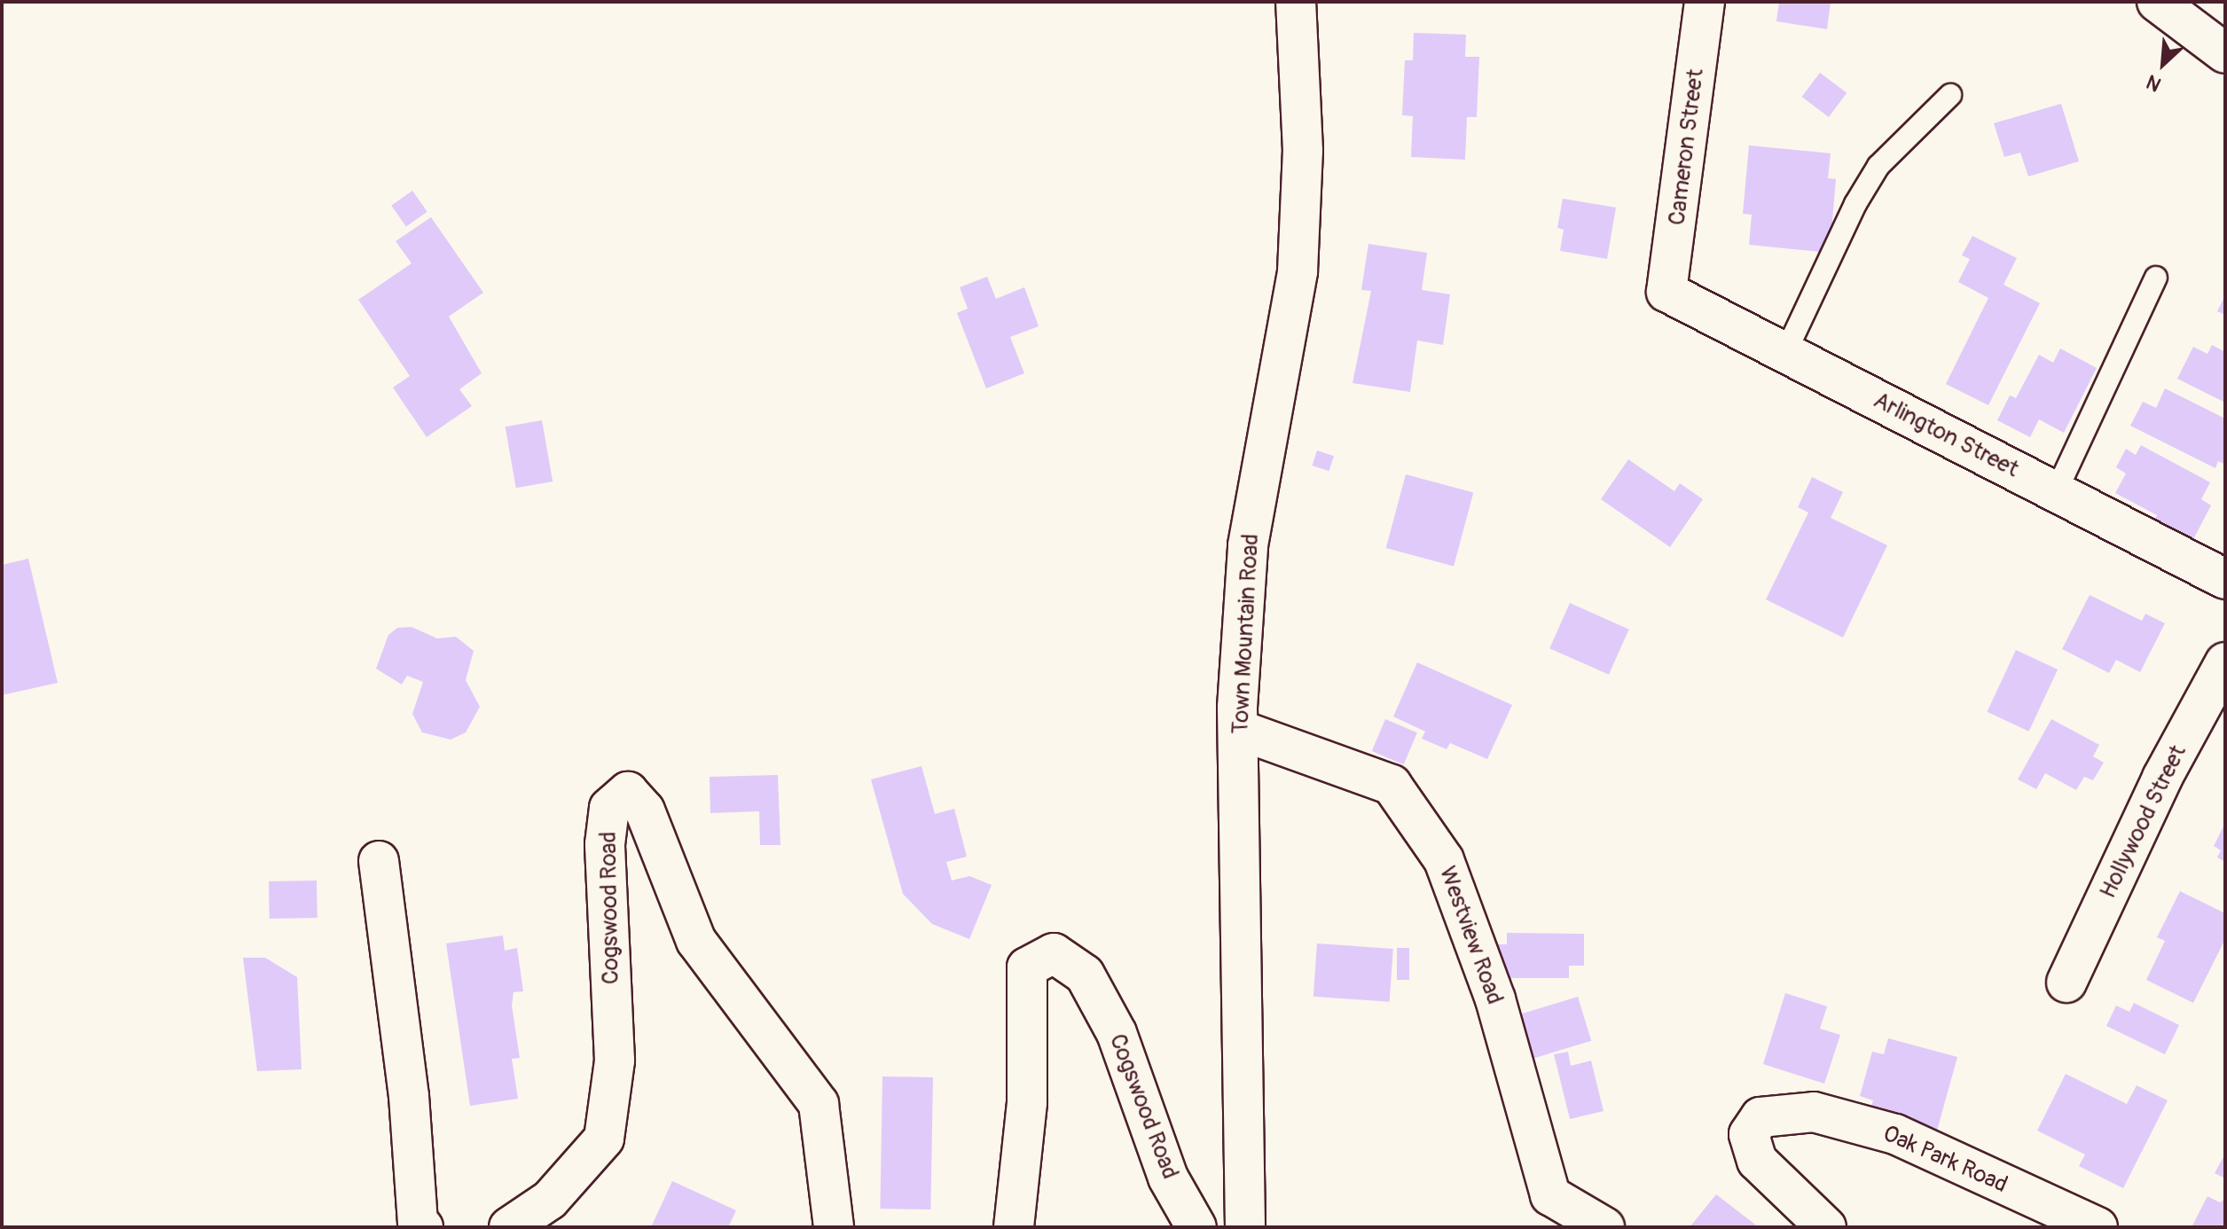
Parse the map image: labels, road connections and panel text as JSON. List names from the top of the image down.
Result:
{
  "streets": {
    "street": [
      "Cameron Street",
      "Arlington Street",
      "Town Mountain Road",
      "Hollywood Street",
      "Cogswood Road",
      "Westview Road",
      "Oak Park Road"
    ]
  },
  "crossings": [
    ["Cameron Street", "Arlington Street"],
    ["Town Mountain Road", "Westview Road"]
  ],
  "north": "bottom left"
}
